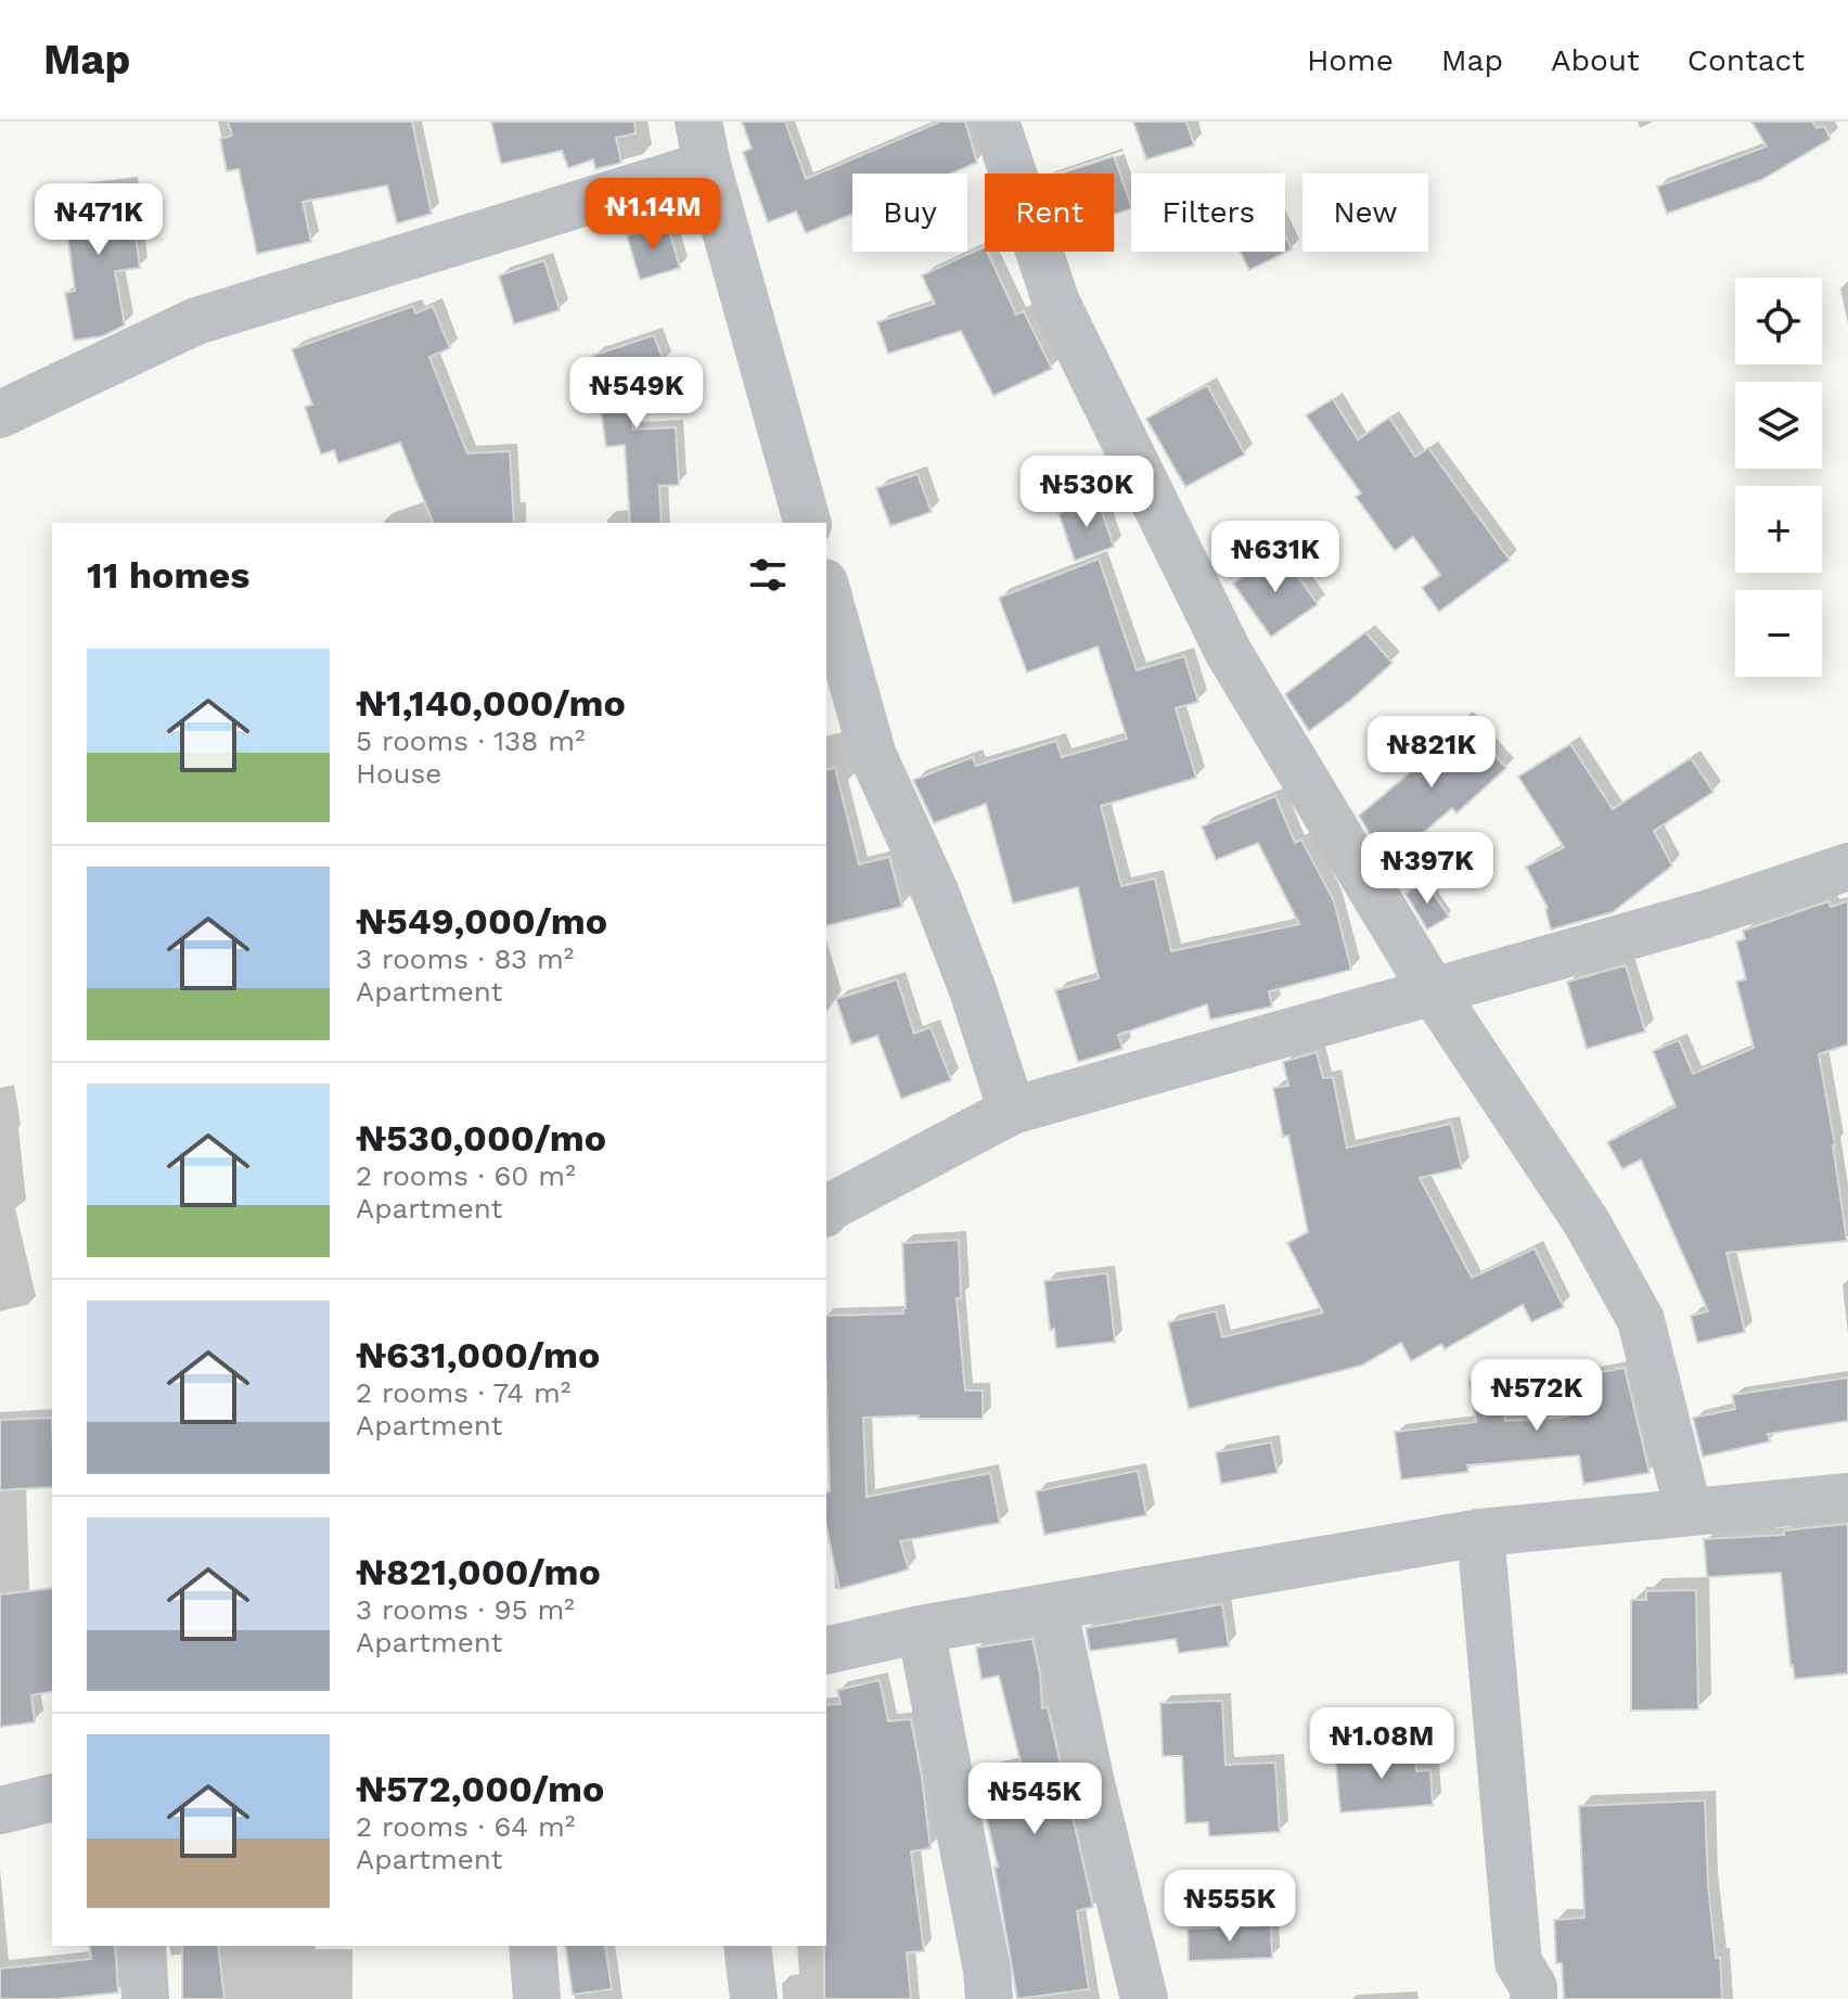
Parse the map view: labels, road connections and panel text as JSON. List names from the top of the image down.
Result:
{
  "page": {
    "header": "Map",
    "nav": [
      "Home",
      "Map",
      "About",
      "Contact"
    ],
    "chip": [
      "Buy",
      "Rent",
      "Filters",
      "New"
    ],
    "price": [
      "₦1.14M",
      "₦471K",
      "₦549K",
      "₦530K",
      "₦631K",
      "₦821K",
      "₦397K",
      "₦572K",
      "₦1.08M",
      "₦545K",
      "₦555K"
    ],
    "map_buttons": ["+", "−"],
    "heading": "11 homes",
    "list": [
      {
        "name": "₦1,140,000/mo",
        "note": "5 rooms · 138 m² · House"
      },
      {
        "name": "₦549,000/mo",
        "note": "3 rooms · 83 m² · Apartment"
      },
      {
        "name": "₦530,000/mo",
        "note": "2 rooms · 60 m² · Apartment"
      },
      {
        "name": "₦631,000/mo",
        "note": "2 rooms · 74 m² · Apartment"
      },
      {
        "name": "₦821,000/mo",
        "note": "3 rooms · 95 m² · Apartment"
      },
      {
        "name": "₦572,000/mo",
        "note": "2 rooms · 64 m² · Apartment"
      }
    ]
  }
}
